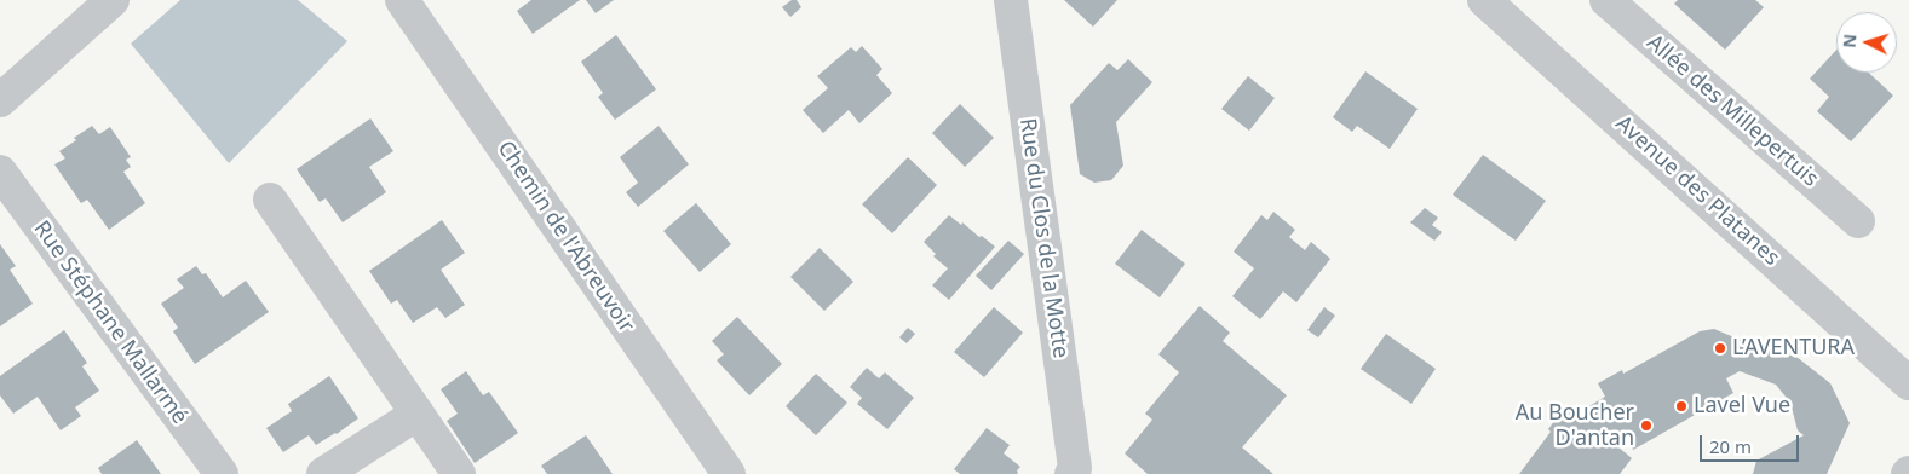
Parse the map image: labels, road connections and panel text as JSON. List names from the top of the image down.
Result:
{
  "streets": {
    "street": [
      "Allée des Millepertuis",
      "Avenue des Platanes",
      "Chemin de l'Abreuvoir",
      "Rue du Clos de la Motte",
      "Rue Stéphane Mallarmé"
    ]
  },
  "places": ["L’AVENTURA", "Lavel Vue", "Au Boucher D'antan"],
  "scale_bar": "20 m",
  "north": "left"
}
